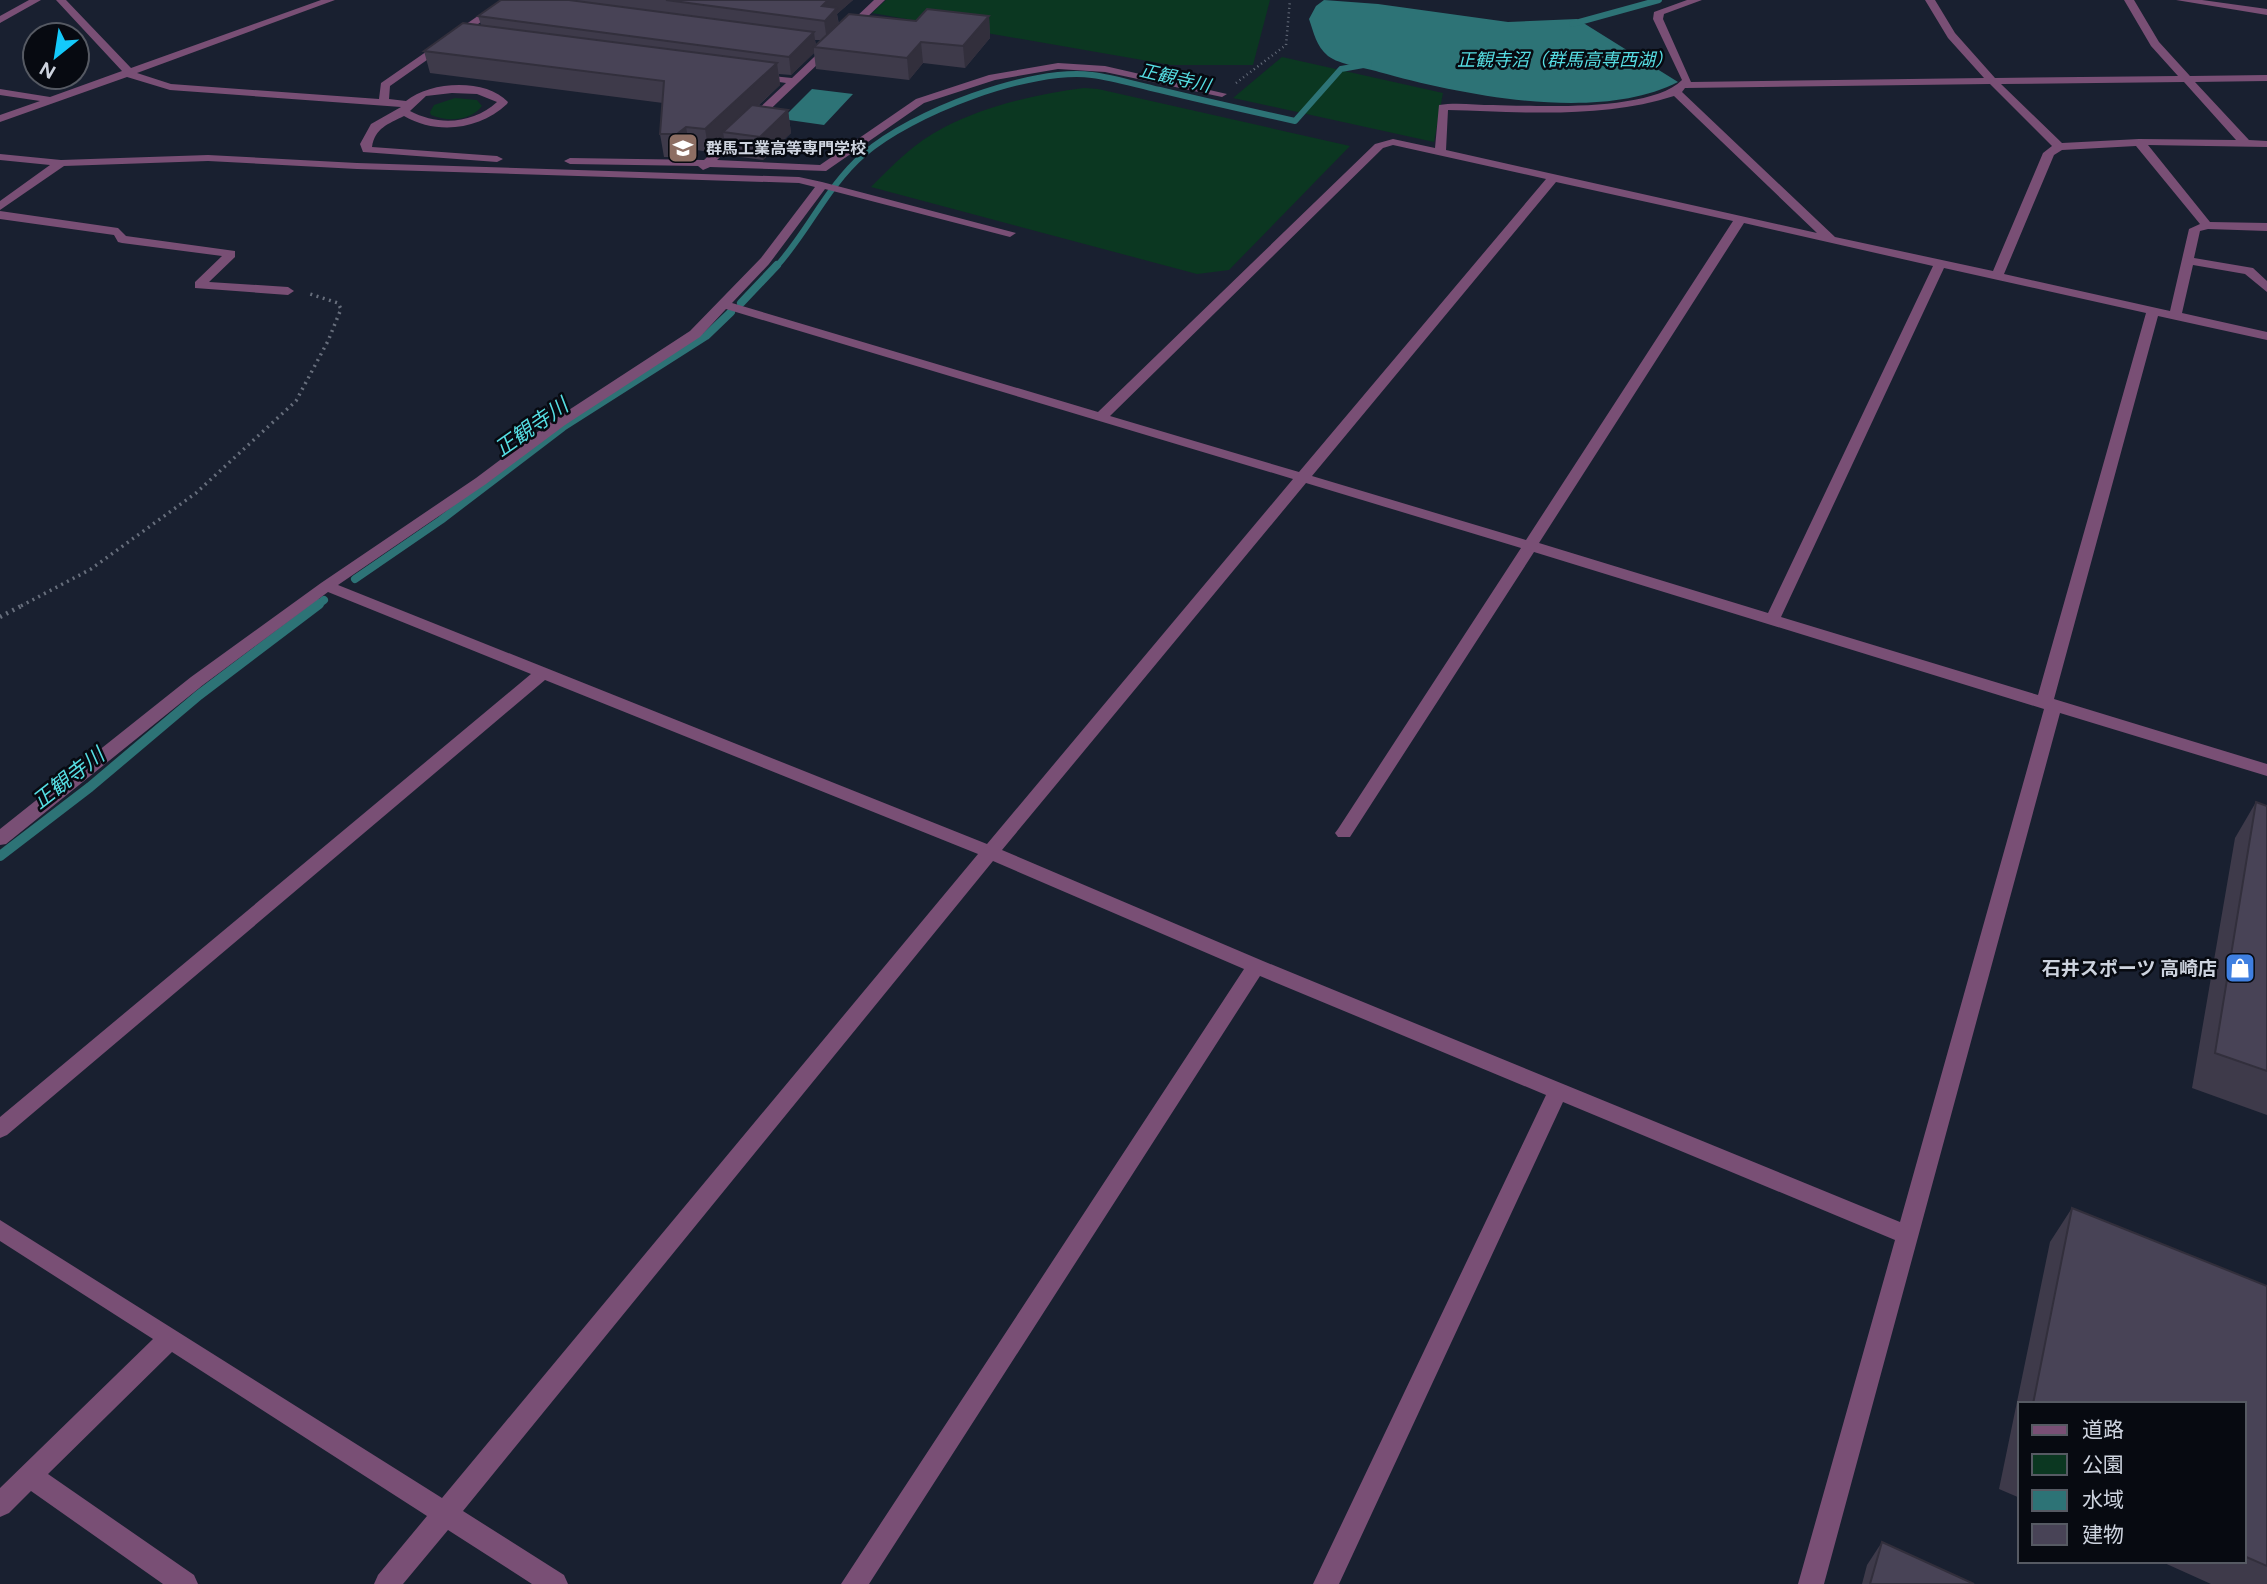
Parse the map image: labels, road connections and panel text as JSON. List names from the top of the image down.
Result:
{
  "water": ["正観寺沼（群馬高専西湖）", "正観寺川"],
  "places": {
    "school or university": ["群馬工業高等専門学校"],
    "shop": ["石井スポーツ 高崎店"]
  },
  "legend": [
    "道路",
    "公園",
    "水域",
    "建物"
  ],
  "north": "bottom left"
}
